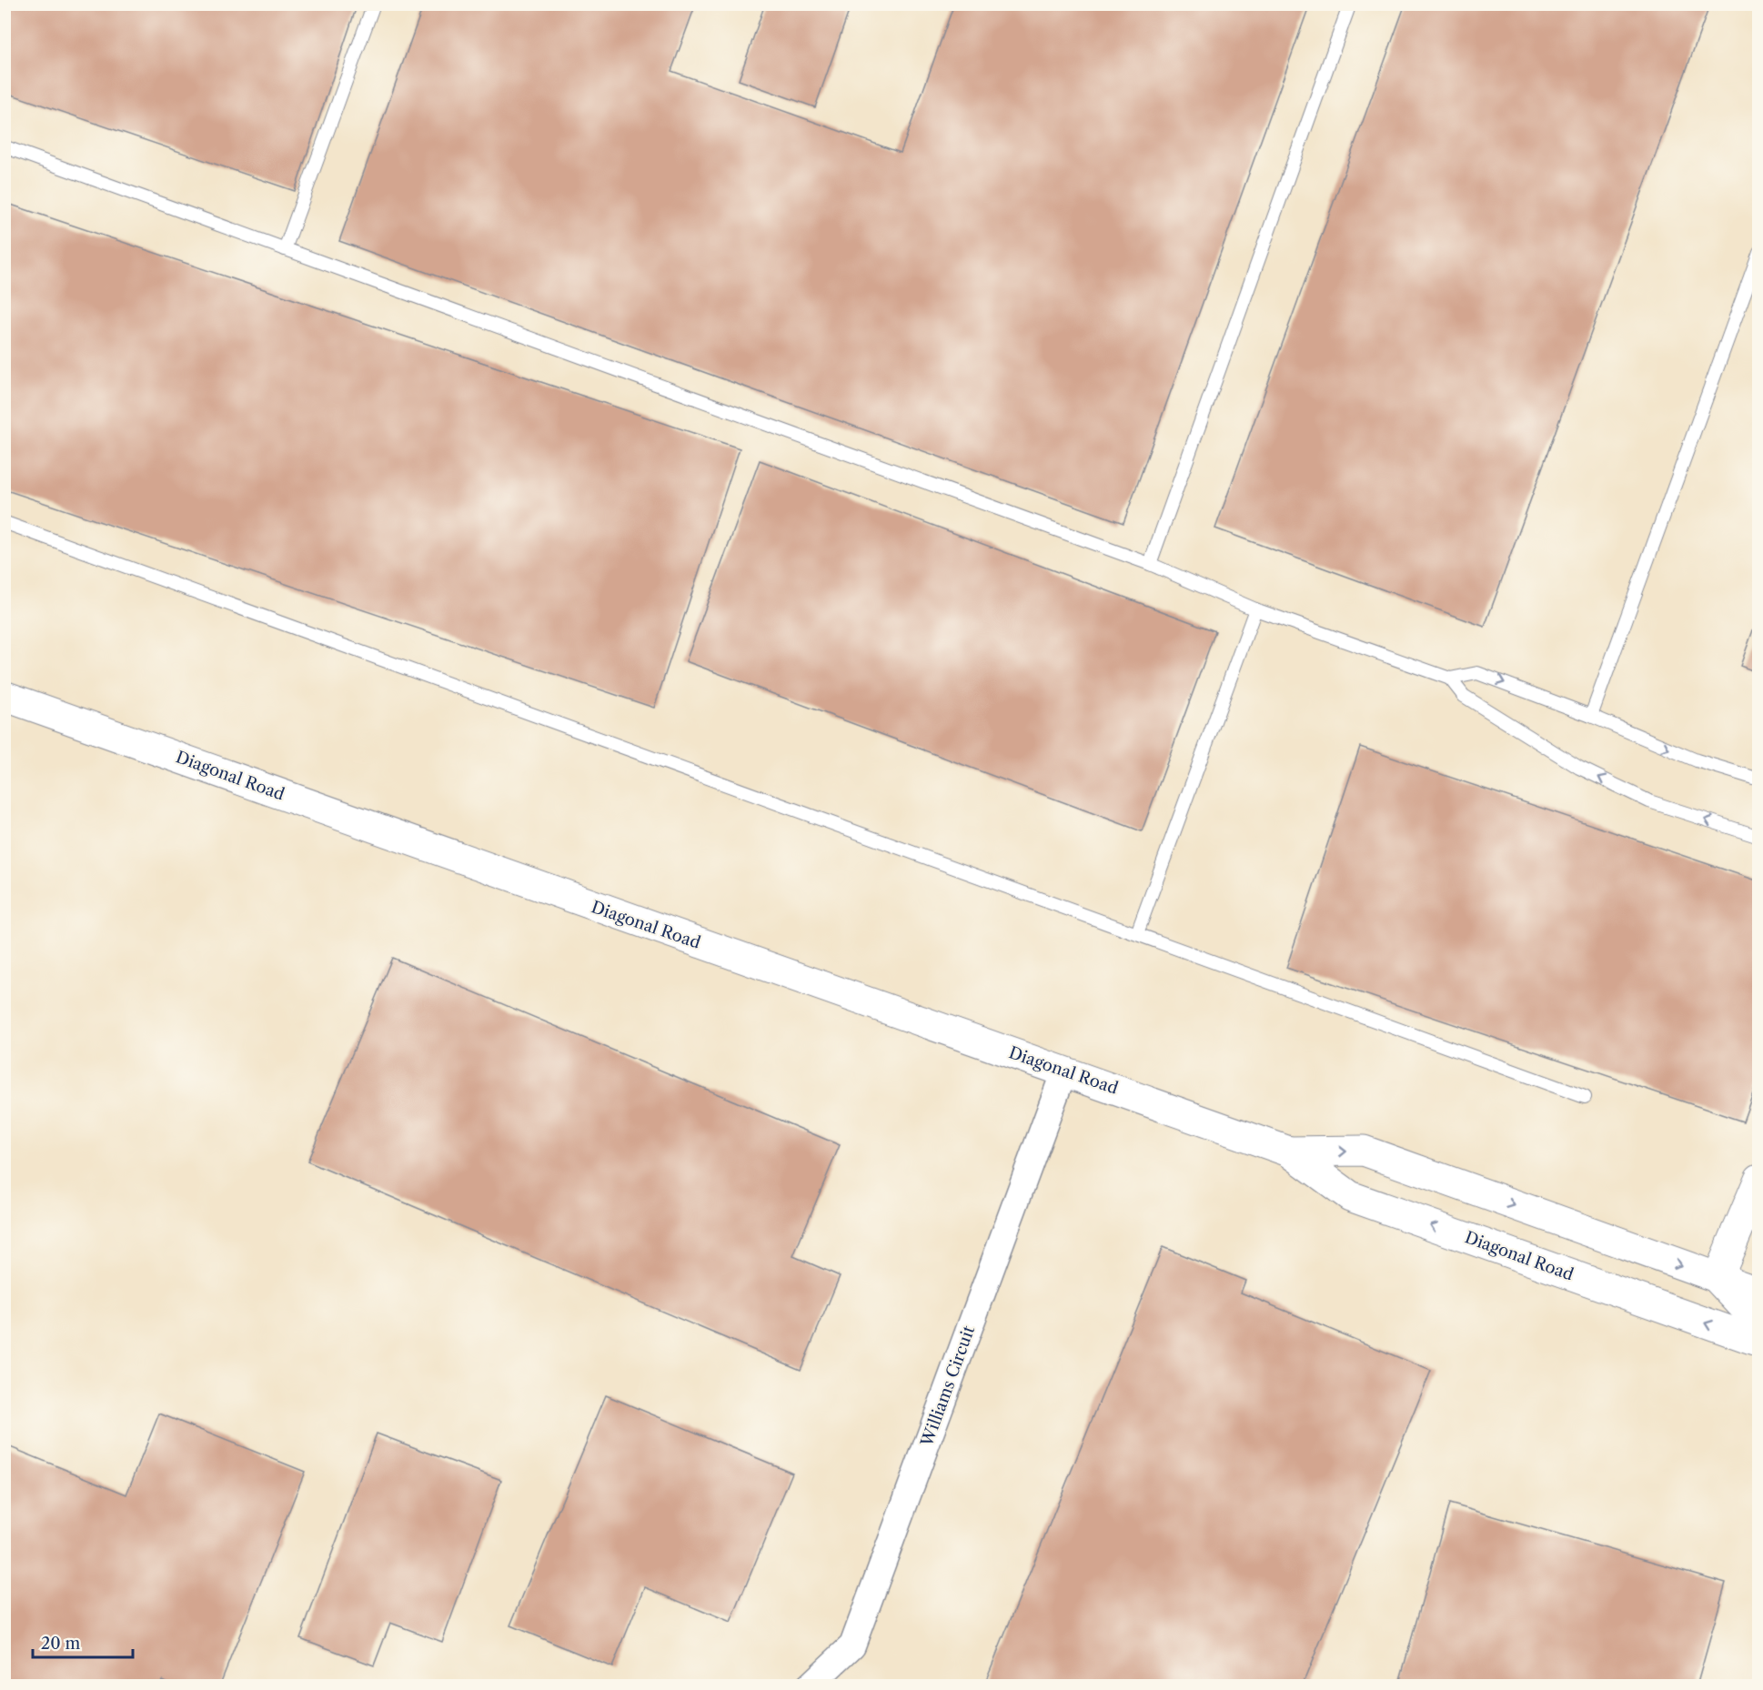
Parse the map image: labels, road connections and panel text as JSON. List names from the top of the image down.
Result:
{
  "streets": {
    "street": ["Diagonal Road", "Williams Circuit"]
  },
  "crossings": [
    ["Diagonal Road", "Williams Circuit"]
  ],
  "scale_bar": "20 m"
}
